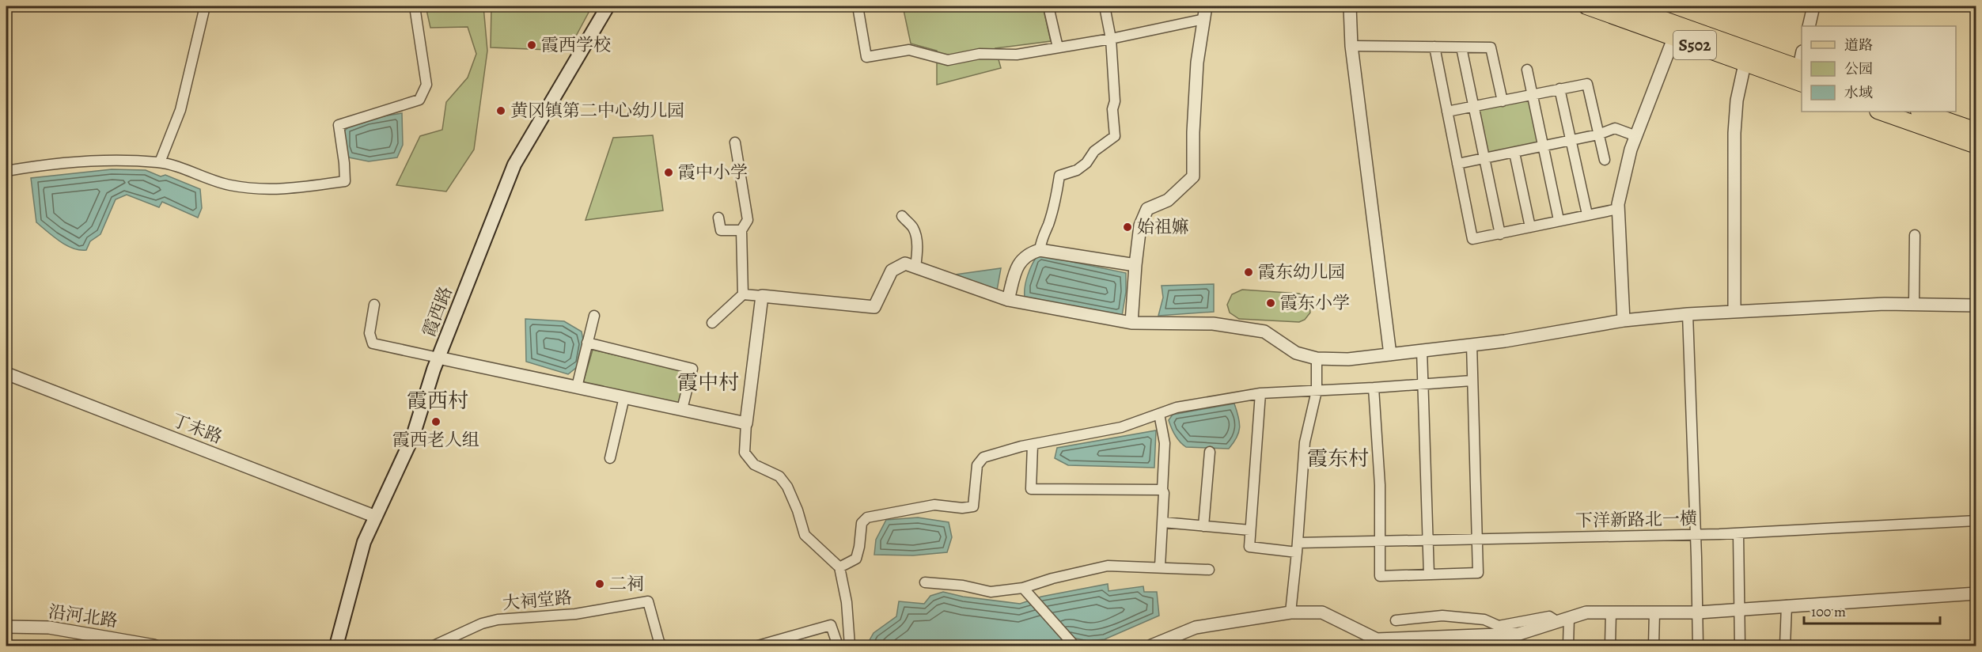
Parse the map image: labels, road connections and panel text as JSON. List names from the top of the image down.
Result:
{
  "streets": {
    "main road": ["S502", "霞西路"],
    "street": [
      "丁未路",
      "下洋新路北一横",
      "大祠堂路",
      "沿河北路"
    ]
  },
  "crossings": [
    ["霞西路", "丁未路"]
  ],
  "districts": ["霞中村", "霞西村", "霞东村"],
  "places": [
    "霞西学校",
    "黄冈镇第二中心幼儿园",
    "霞中小学",
    "始祖嫲",
    "霞东幼儿园",
    "霞东小学",
    "霞西老人组",
    "二祠"
  ],
  "legend": ["道路", "公园", "水域"],
  "scale_bar": "100 m"
}
